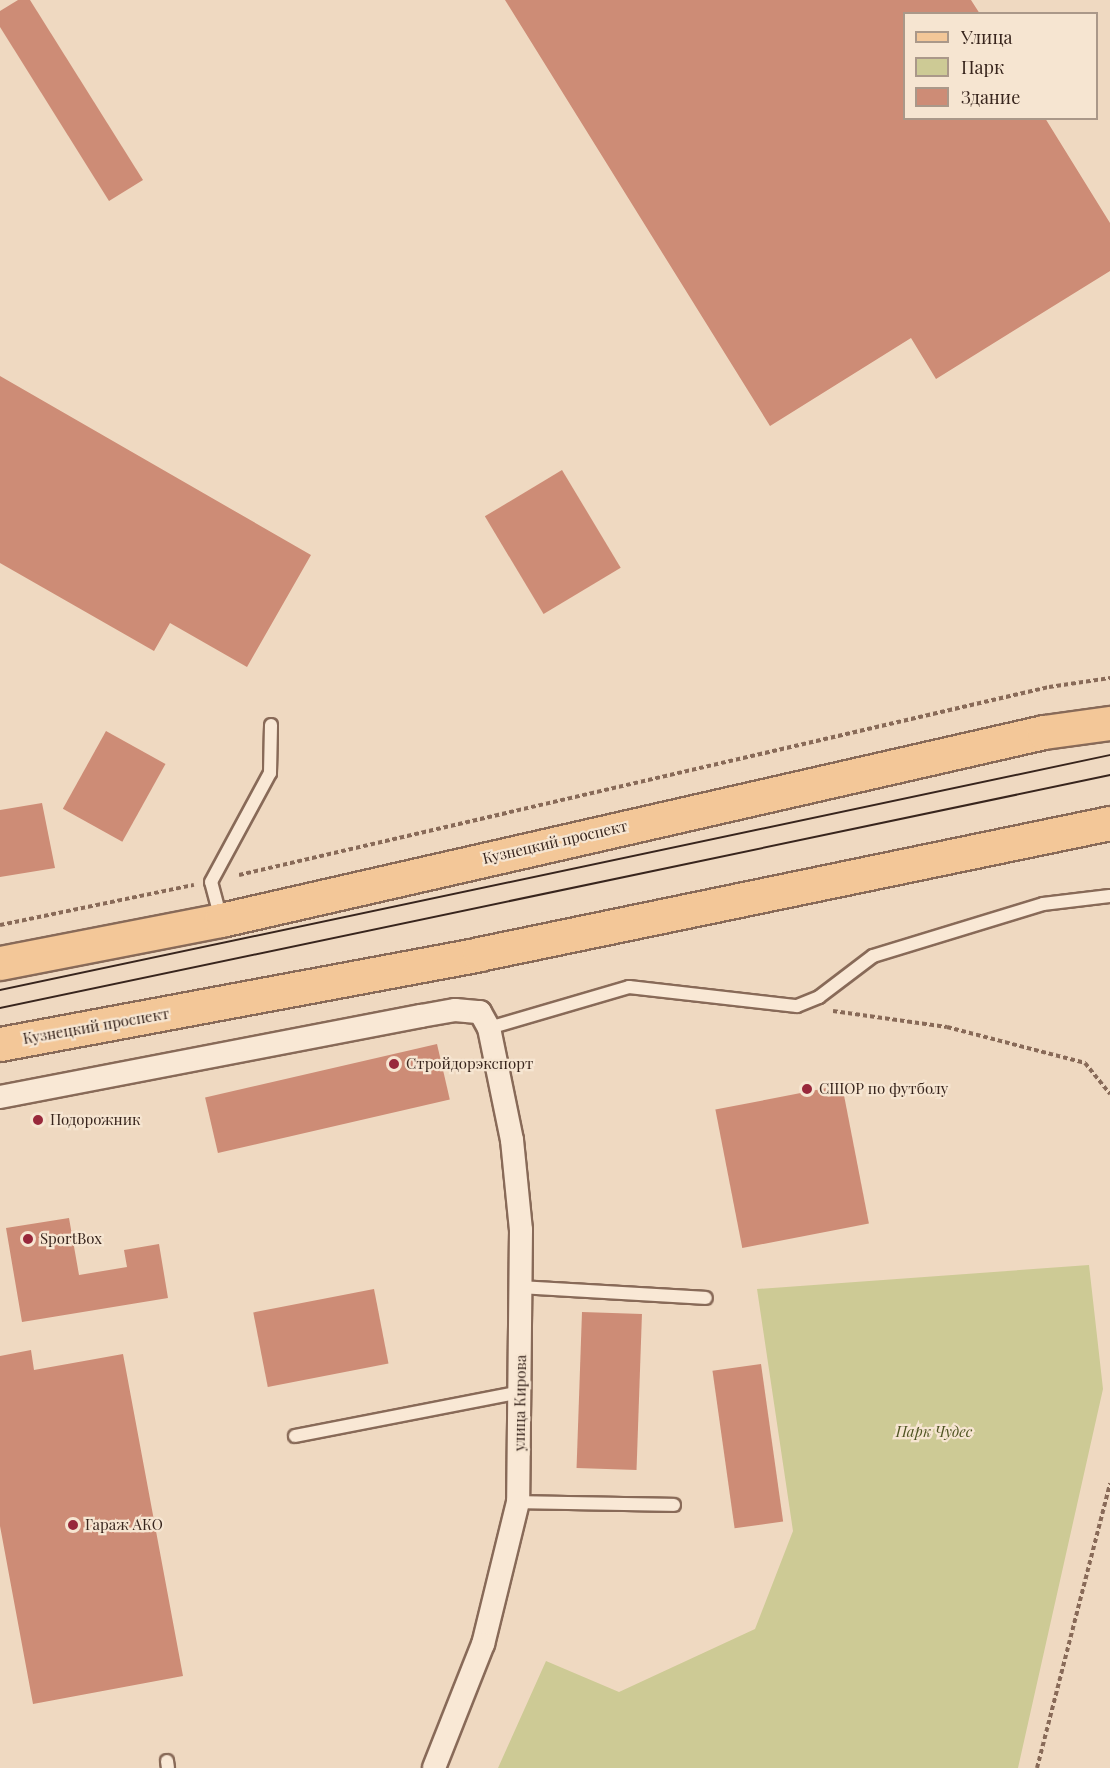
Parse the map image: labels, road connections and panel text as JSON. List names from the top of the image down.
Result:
{
  "streets": {
    "main road": ["Кузнецкий проспект"],
    "street": ["улица Кирова"]
  },
  "parks": ["Парк Чудес"],
  "places": [
    "Стройдорэкспорт",
    "СШОР по футболу",
    "Подорожник",
    "SportBox",
    "Гараж АКО"
  ],
  "legend": ["Улица", "Парк", "Здание"]
}
